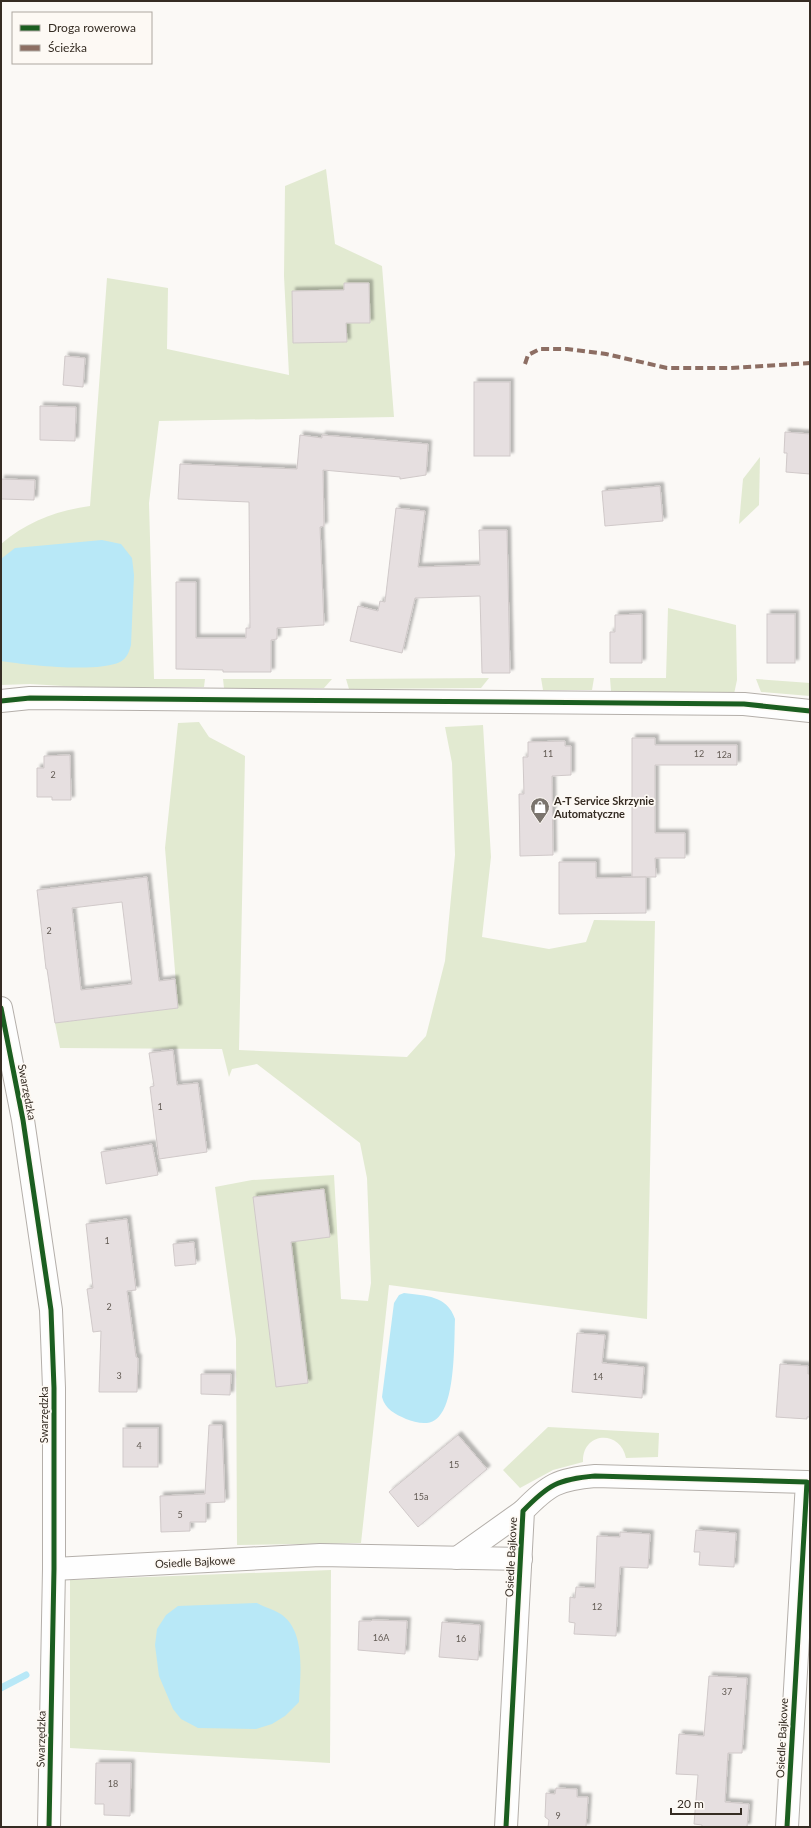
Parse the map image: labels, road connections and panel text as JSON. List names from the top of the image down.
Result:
{
  "streets": {
    "street": ["Swarzędzka", "Osiedle Bajkowe"]
  },
  "crossings": [
    ["Swarzędzka", "Osiedle Bajkowe"]
  ],
  "places": {
    "shop": ["A-T Service Skrzynie Automatyczne"]
  },
  "house_numbers": [
    "11",
    "12",
    "12a",
    "2",
    "2",
    "1",
    "1",
    "2",
    "3",
    "14",
    "4",
    "15",
    "15a",
    "5",
    "12",
    "16A",
    "16",
    "37",
    "18",
    "9"
  ],
  "legend": ["Droga rowerowa", "Ścieżka"],
  "scale_bar": "20 m"
}
